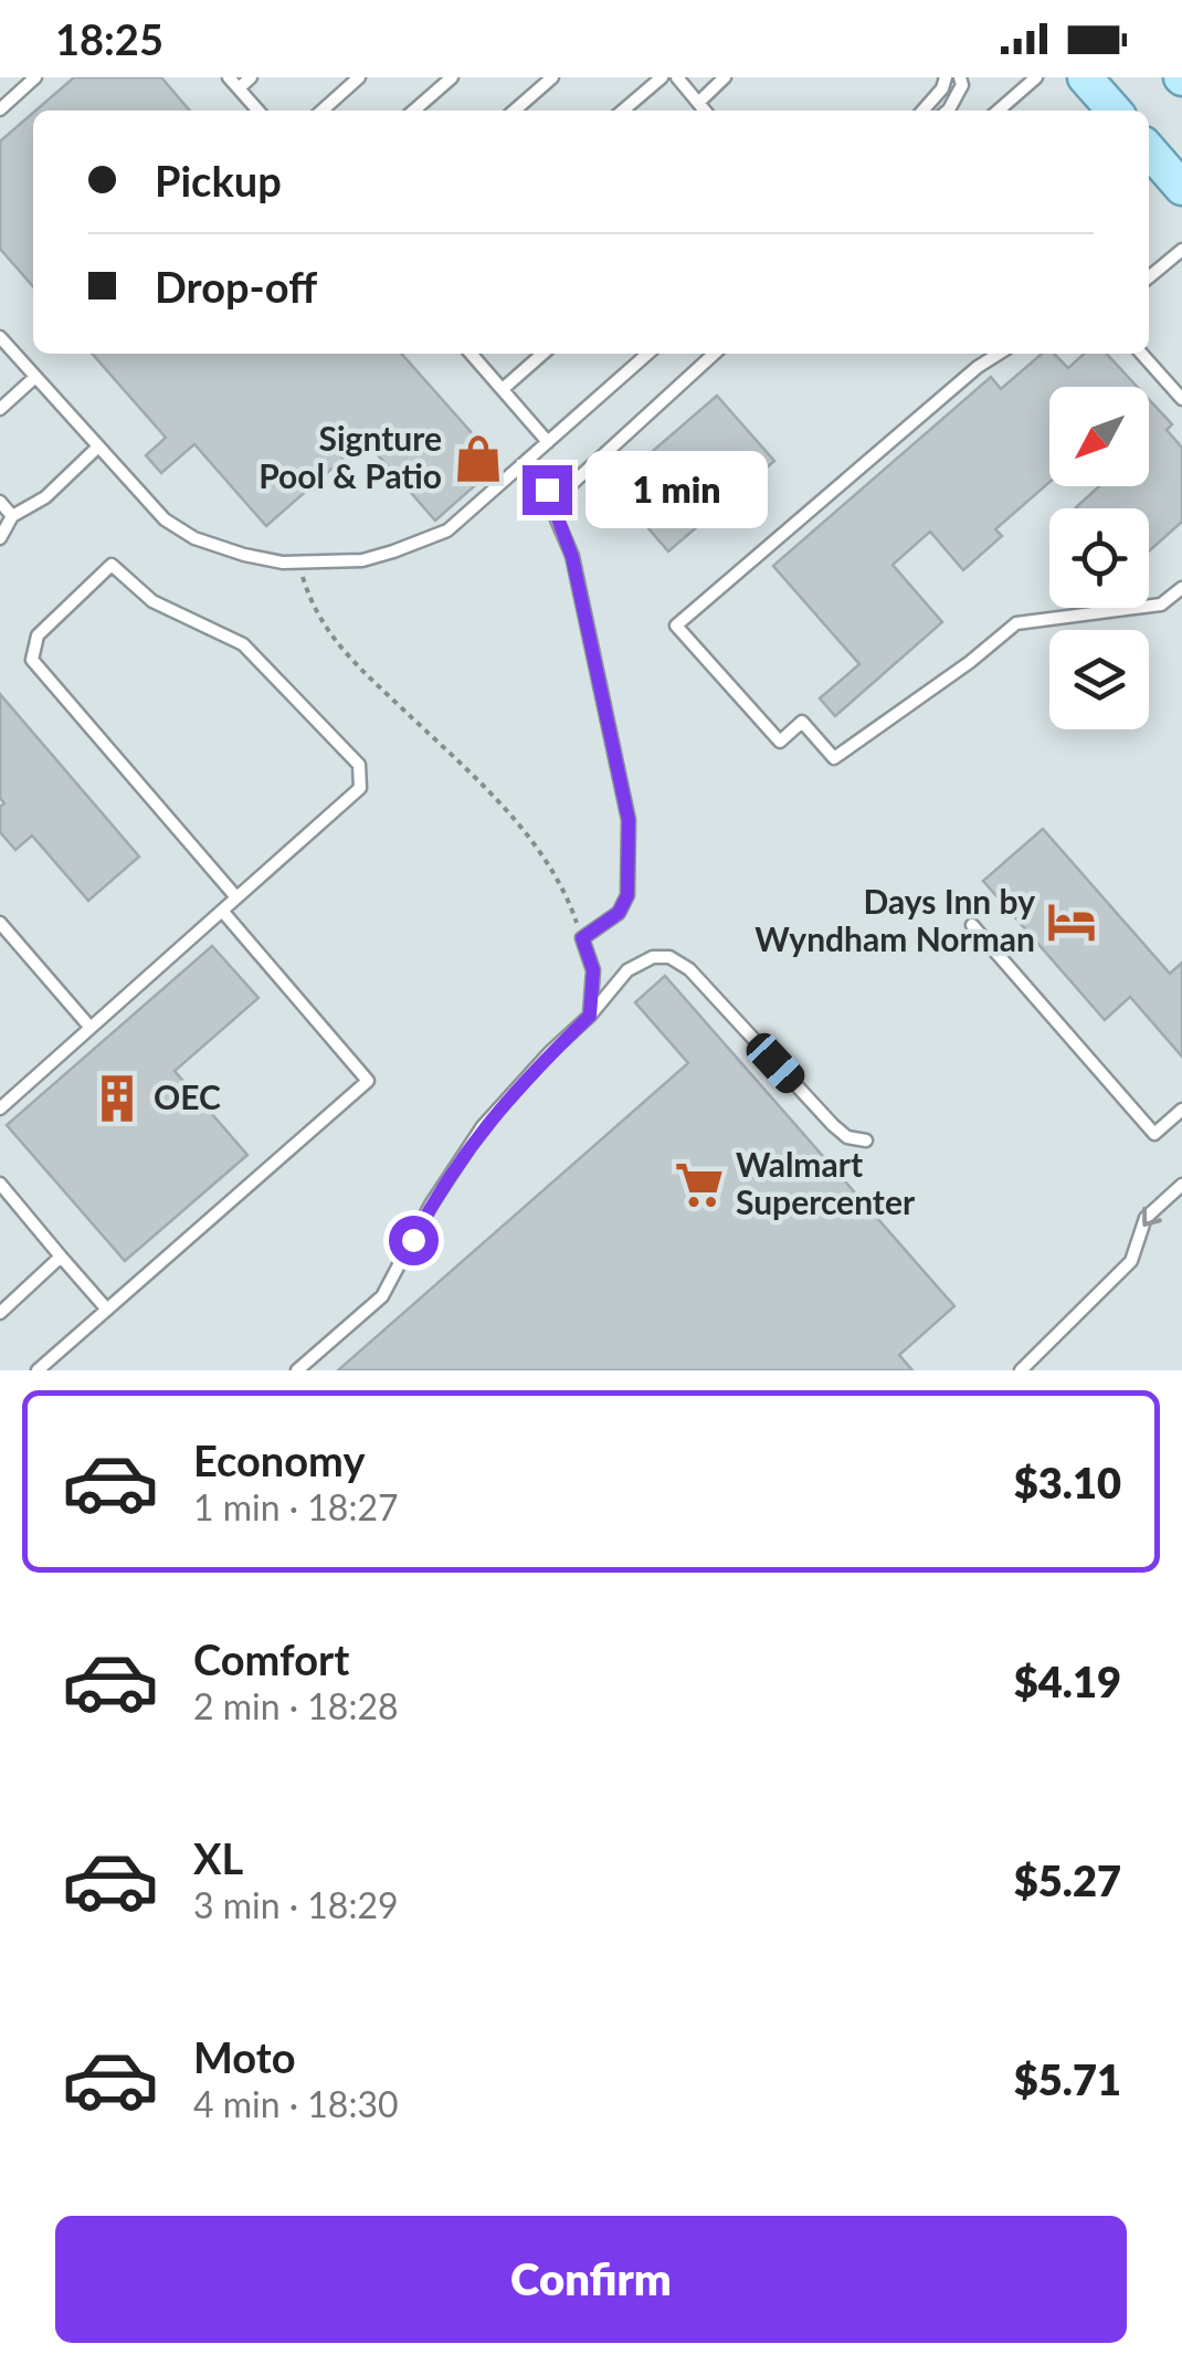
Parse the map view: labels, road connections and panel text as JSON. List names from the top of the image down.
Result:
{
  "places": {
    "shop": ["Signture Pool & Patio"],
    "hotel": ["Days Inn by Wyndham Norman"],
    "building": ["OEC"],
    "supermarket": ["Walmart Supercenter"]
  },
  "north": "bottom left",
  "page": {
    "status": "18:25",
    "banner": ["Pickup", "Drop-off"],
    "bubble": "1 min",
    "list": [
      {
        "name": "Economy",
        "note": "1 min · 18:27",
        "value": "$3.10"
      },
      {
        "name": "Comfort",
        "note": "2 min · 18:28",
        "value": "$4.19"
      },
      {
        "name": "XL",
        "note": "3 min · 18:29",
        "value": "$5.27"
      },
      {
        "name": "Moto",
        "note": "4 min · 18:30",
        "value": "$5.71"
      }
    ],
    "buttons": "Confirm"
  }
}
